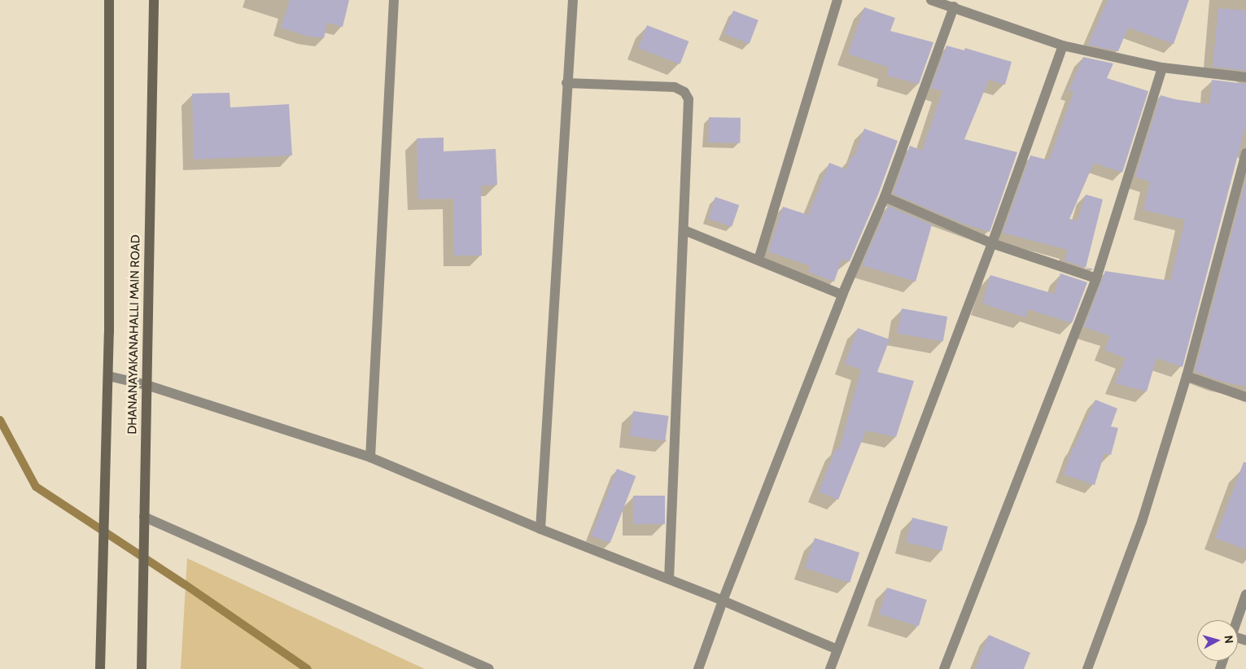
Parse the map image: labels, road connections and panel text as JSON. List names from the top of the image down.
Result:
{
  "streets": {
    "street": ["DHANANAYAKANAHALLI MAIN ROAD"]
  },
  "north": "right"
}
